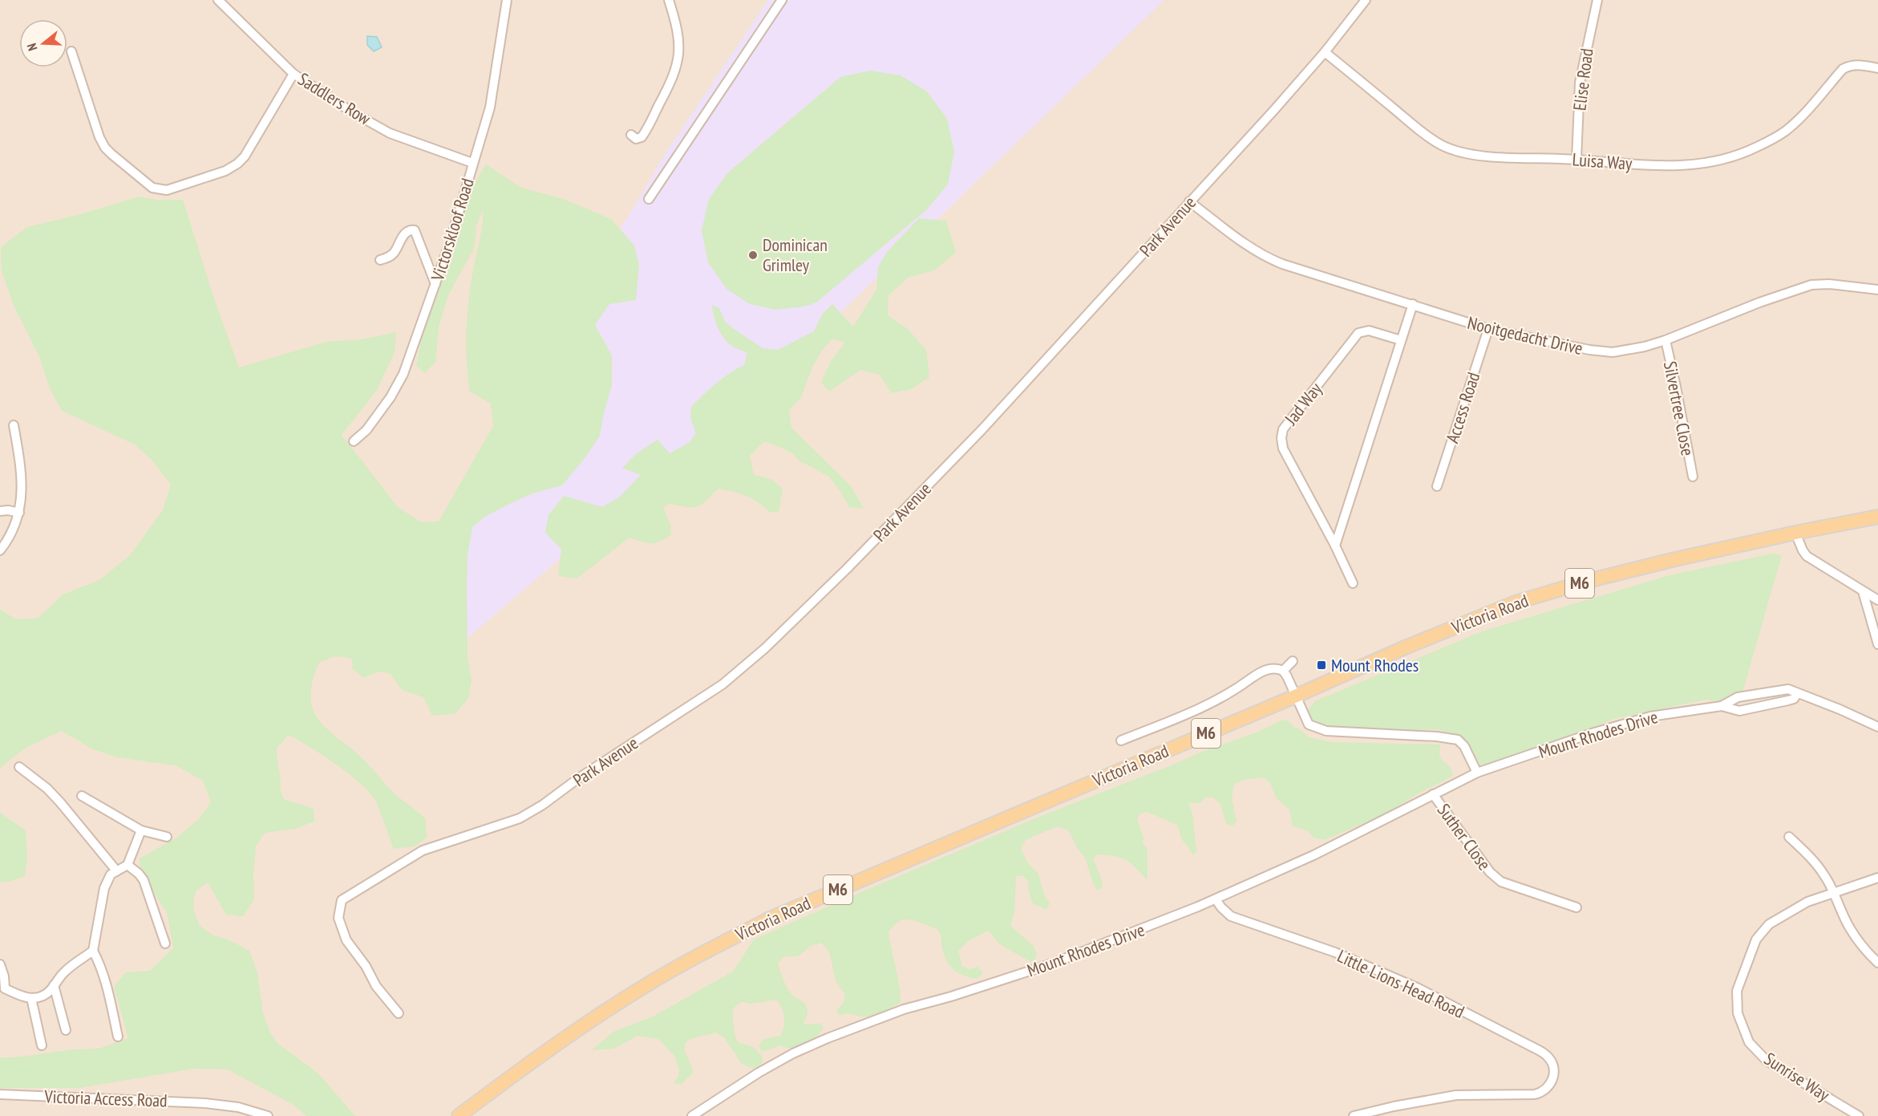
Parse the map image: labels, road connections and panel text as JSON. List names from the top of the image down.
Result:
{
  "streets": {
    "main road": ["M6", "Victoria Road"],
    "street": [
      "Elise Road",
      "Saddlers Row",
      "Luisa Way",
      "Park Avenue",
      "Victorskloof Road",
      "Nooitgedacht Drive",
      "Jad Way",
      "Access Road",
      "Silvertree Close",
      "Mount Rhodes Drive",
      "Suther Close",
      "Little Lions Head Road",
      "Sunrise Way",
      "Victoria Access Road"
    ]
  },
  "crossings": [
    ["Elise Road", "Luisa Way"],
    ["Saddlers Row", "Victorskloof Road"],
    ["Luisa Way", "Park Avenue"],
    ["Park Avenue", "Nooitgedacht Drive"],
    ["Nooitgedacht Drive", "Access Road"],
    ["Nooitgedacht Drive", "Silvertree Close"],
    ["Mount Rhodes Drive", "Suther Close"],
    ["Mount Rhodes Drive", "Little Lions Head Road"]
  ],
  "places": {
    "other": ["Dominican Grimley"],
    "transit": ["Mount Rhodes"]
  },
  "north": "left"
}
